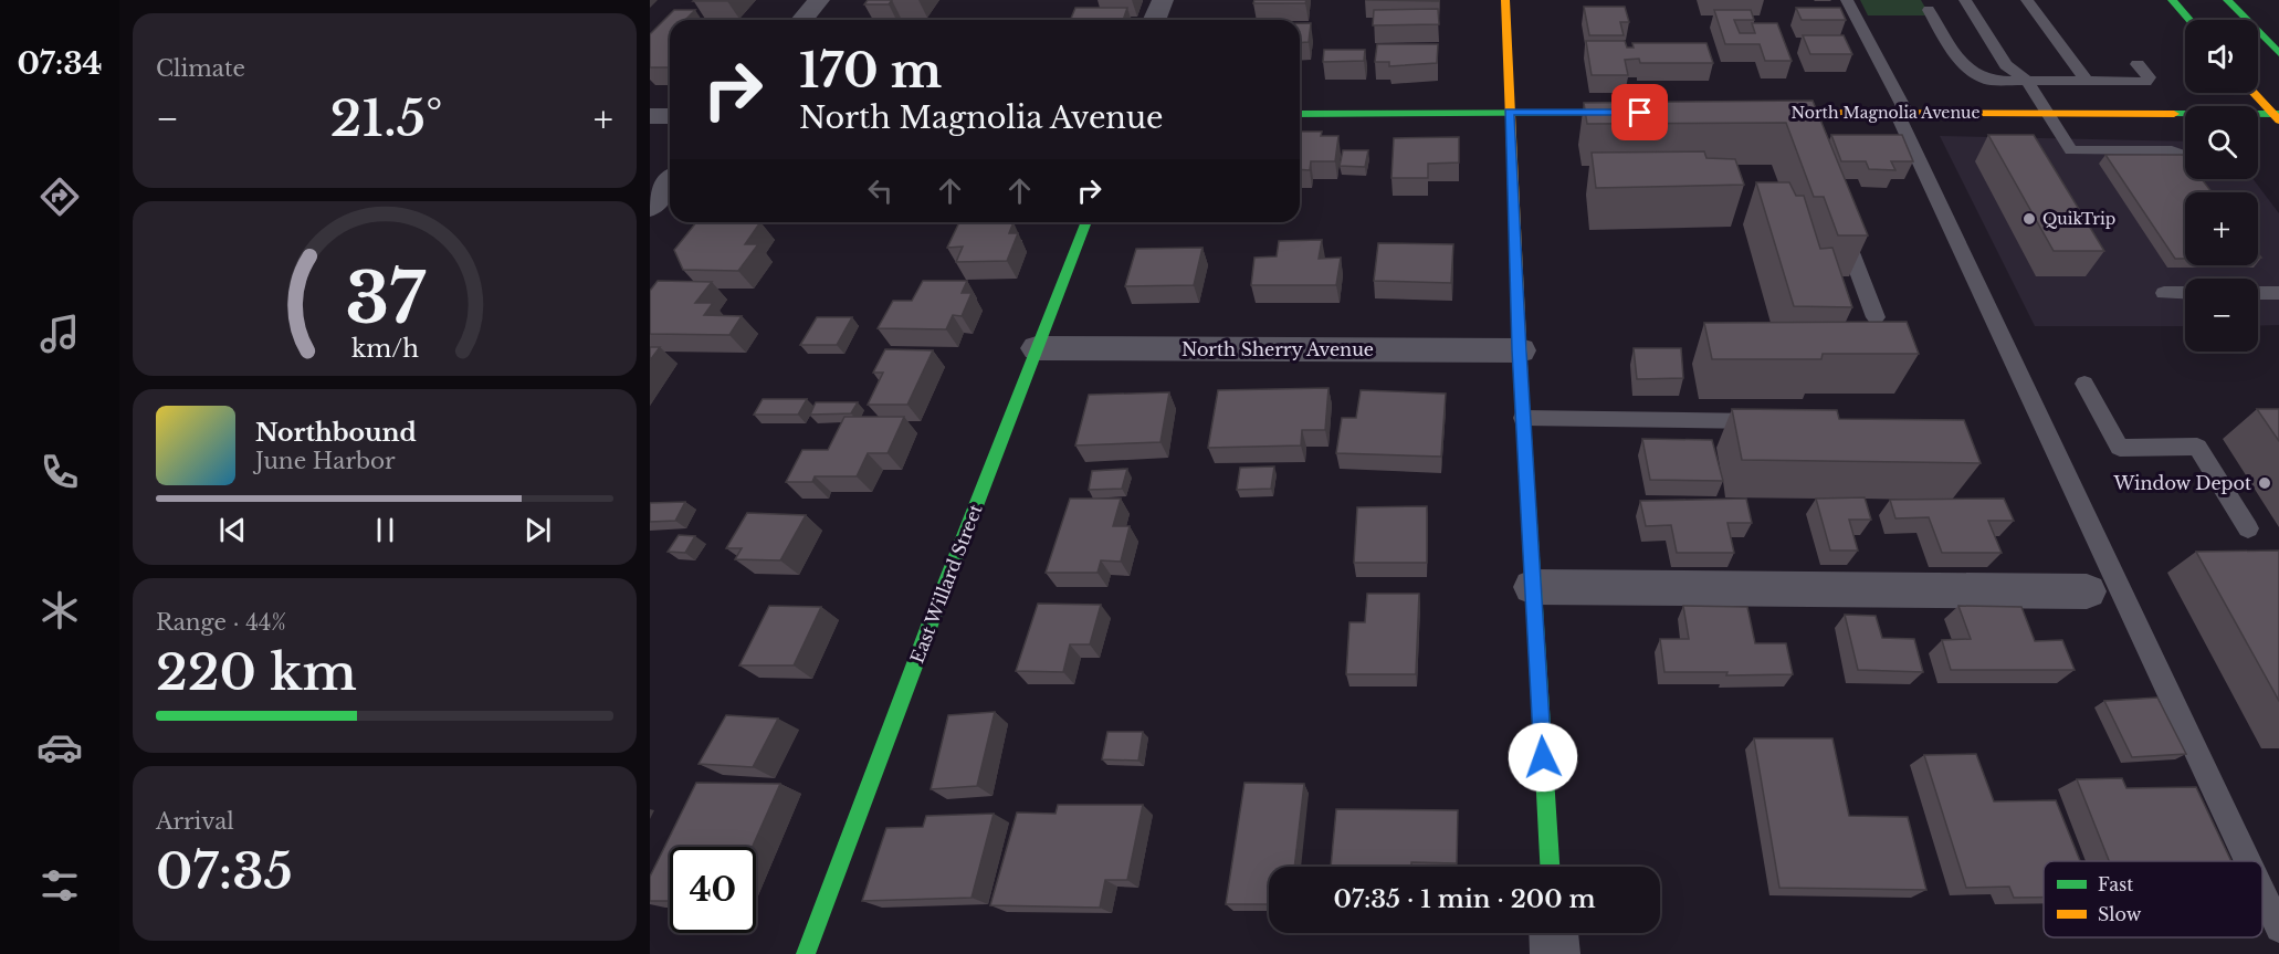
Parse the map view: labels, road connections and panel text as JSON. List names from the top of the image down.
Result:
{
  "streets": {
    "street": ["North Magnolia Avenue", "North Sherry Avenue", "East Willard Street"]
  },
  "crossings": [
    ["North Sherry Avenue", "East Willard Street"]
  ],
  "places": ["QuikTrip", "Window Depot"],
  "legend": ["Fast", "Slow"],
  "page": {
    "tabs": "07:34",
    "tile": [
      "Climate",
      ["Range · 44%", "220 km"],
      ["Arrival", "07:35"]
    ],
    "map_buttons": ["+", "−"],
    "turn": ["170 m", "North Magnolia Avenue"],
    "heat": ["−", "21.5°", "+"],
    "song": ["Northbound", "June Harbor"],
    "limit": "40",
    "trip": "07:35 · 1 min · 200 m",
    "gauge": ["37", "km/h"]
  }
}
